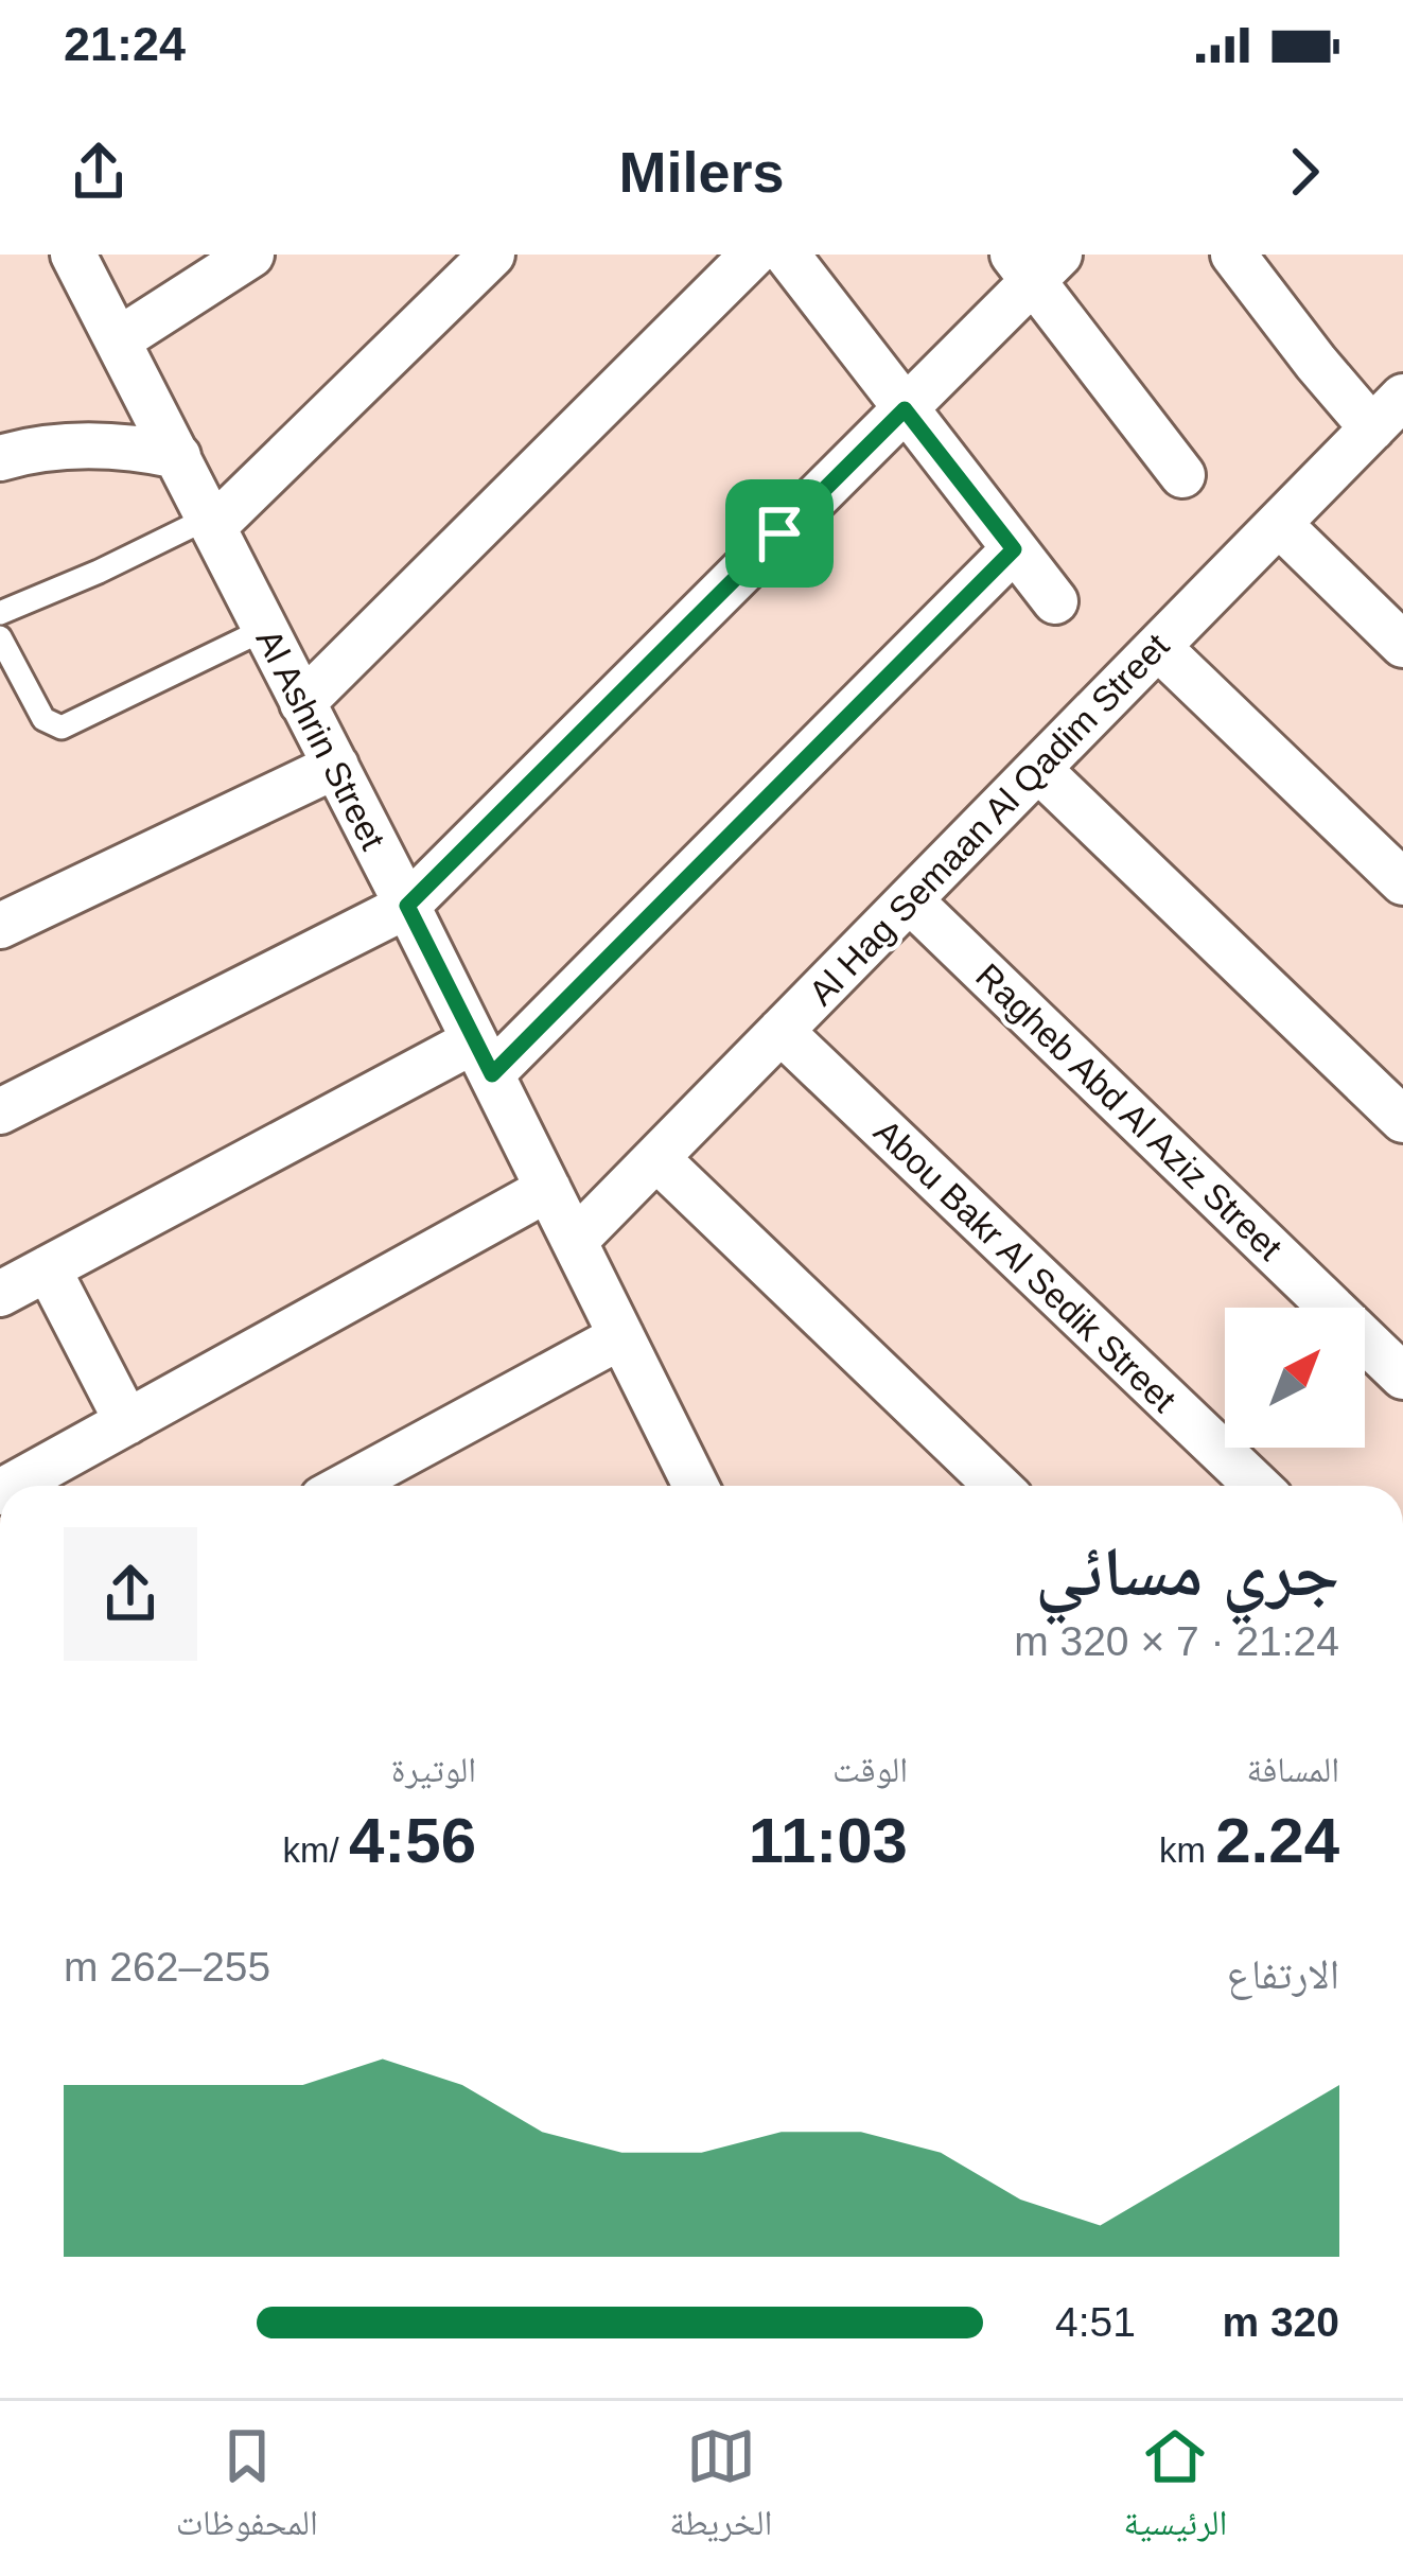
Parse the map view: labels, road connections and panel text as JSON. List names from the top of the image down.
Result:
{
  "streets": {
    "street": [
      "Al Ashrin Street",
      "Al Hag Semaan Al Qadim Street",
      "Ragheb Abd Al Aziz Street",
      "Abou Bakr Al Sedik Street"
    ]
  },
  "crossings": [
    ["Al Ashrin Street", "Al Hag Semaan Al Qadim Street"],
    ["Al Hag Semaan Al Qadim Street", "Ragheb Abd Al Aziz Street"],
    ["Al Hag Semaan Al Qadim Street", "Abou Bakr Al Sedik Street"]
  ],
  "north": "top right",
  "page": {
    "status": "21:24",
    "header": "Milers",
    "heading": ["جري مسائي", "21:24 · 7 × 320 m"],
    "stats": [
      ["المسافة", "2.24 km"],
      ["الوقت", "11:03"],
      ["الوتيرة", "4:56 /km"]
    ],
    "chart": ["الارتفاع", "255–262 m"],
    "list": [
      {
        "name": "320 m",
        "note": "4:51"
      }
    ],
    "tabs": ["الرئيسية", "الخريطة", "المحفوظات"]
  }
}
